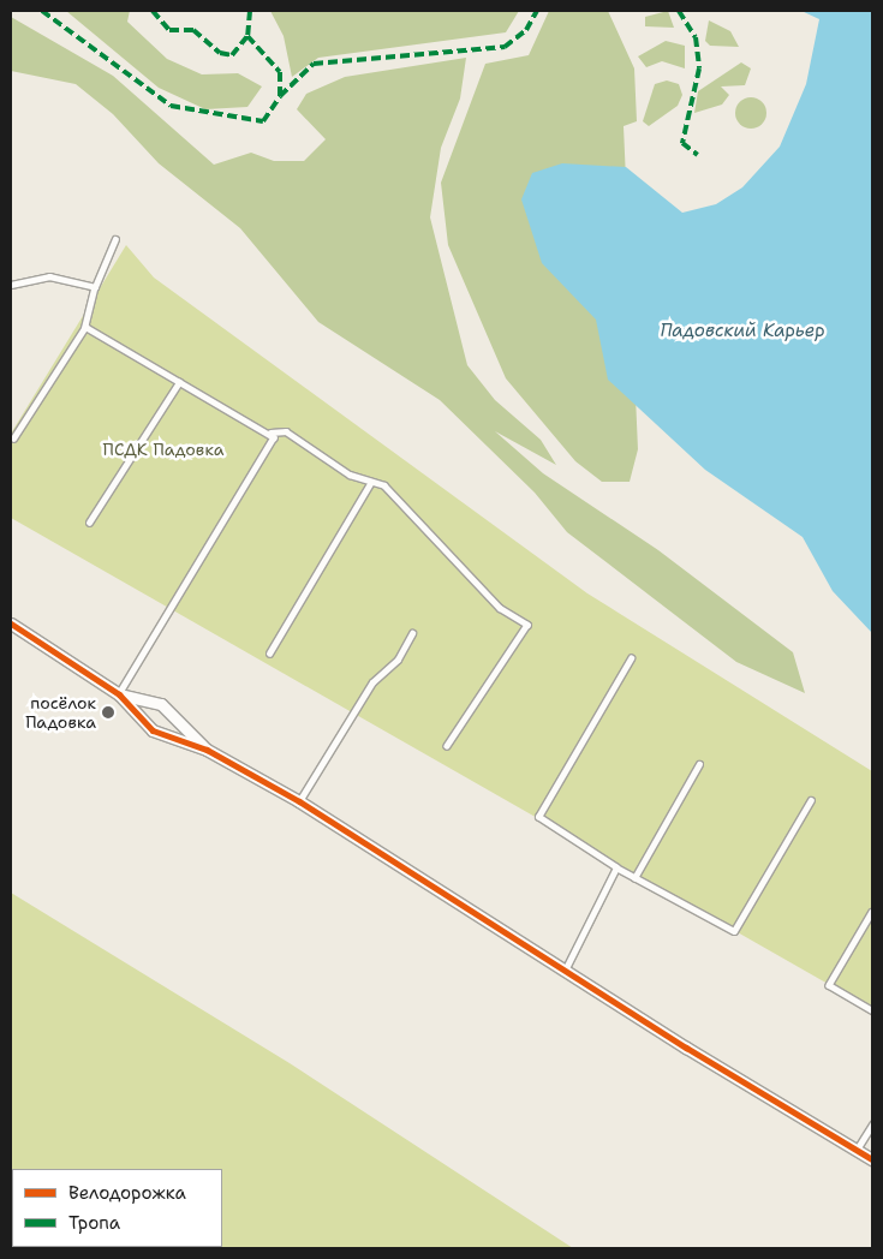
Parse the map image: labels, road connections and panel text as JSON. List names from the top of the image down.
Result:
{
  "water": ["Падовский Карьер"],
  "parks": ["ПСДК Падовка"],
  "places": ["посёлок Падовка"],
  "legend": ["Велодорожка", "Тропа"]
}
